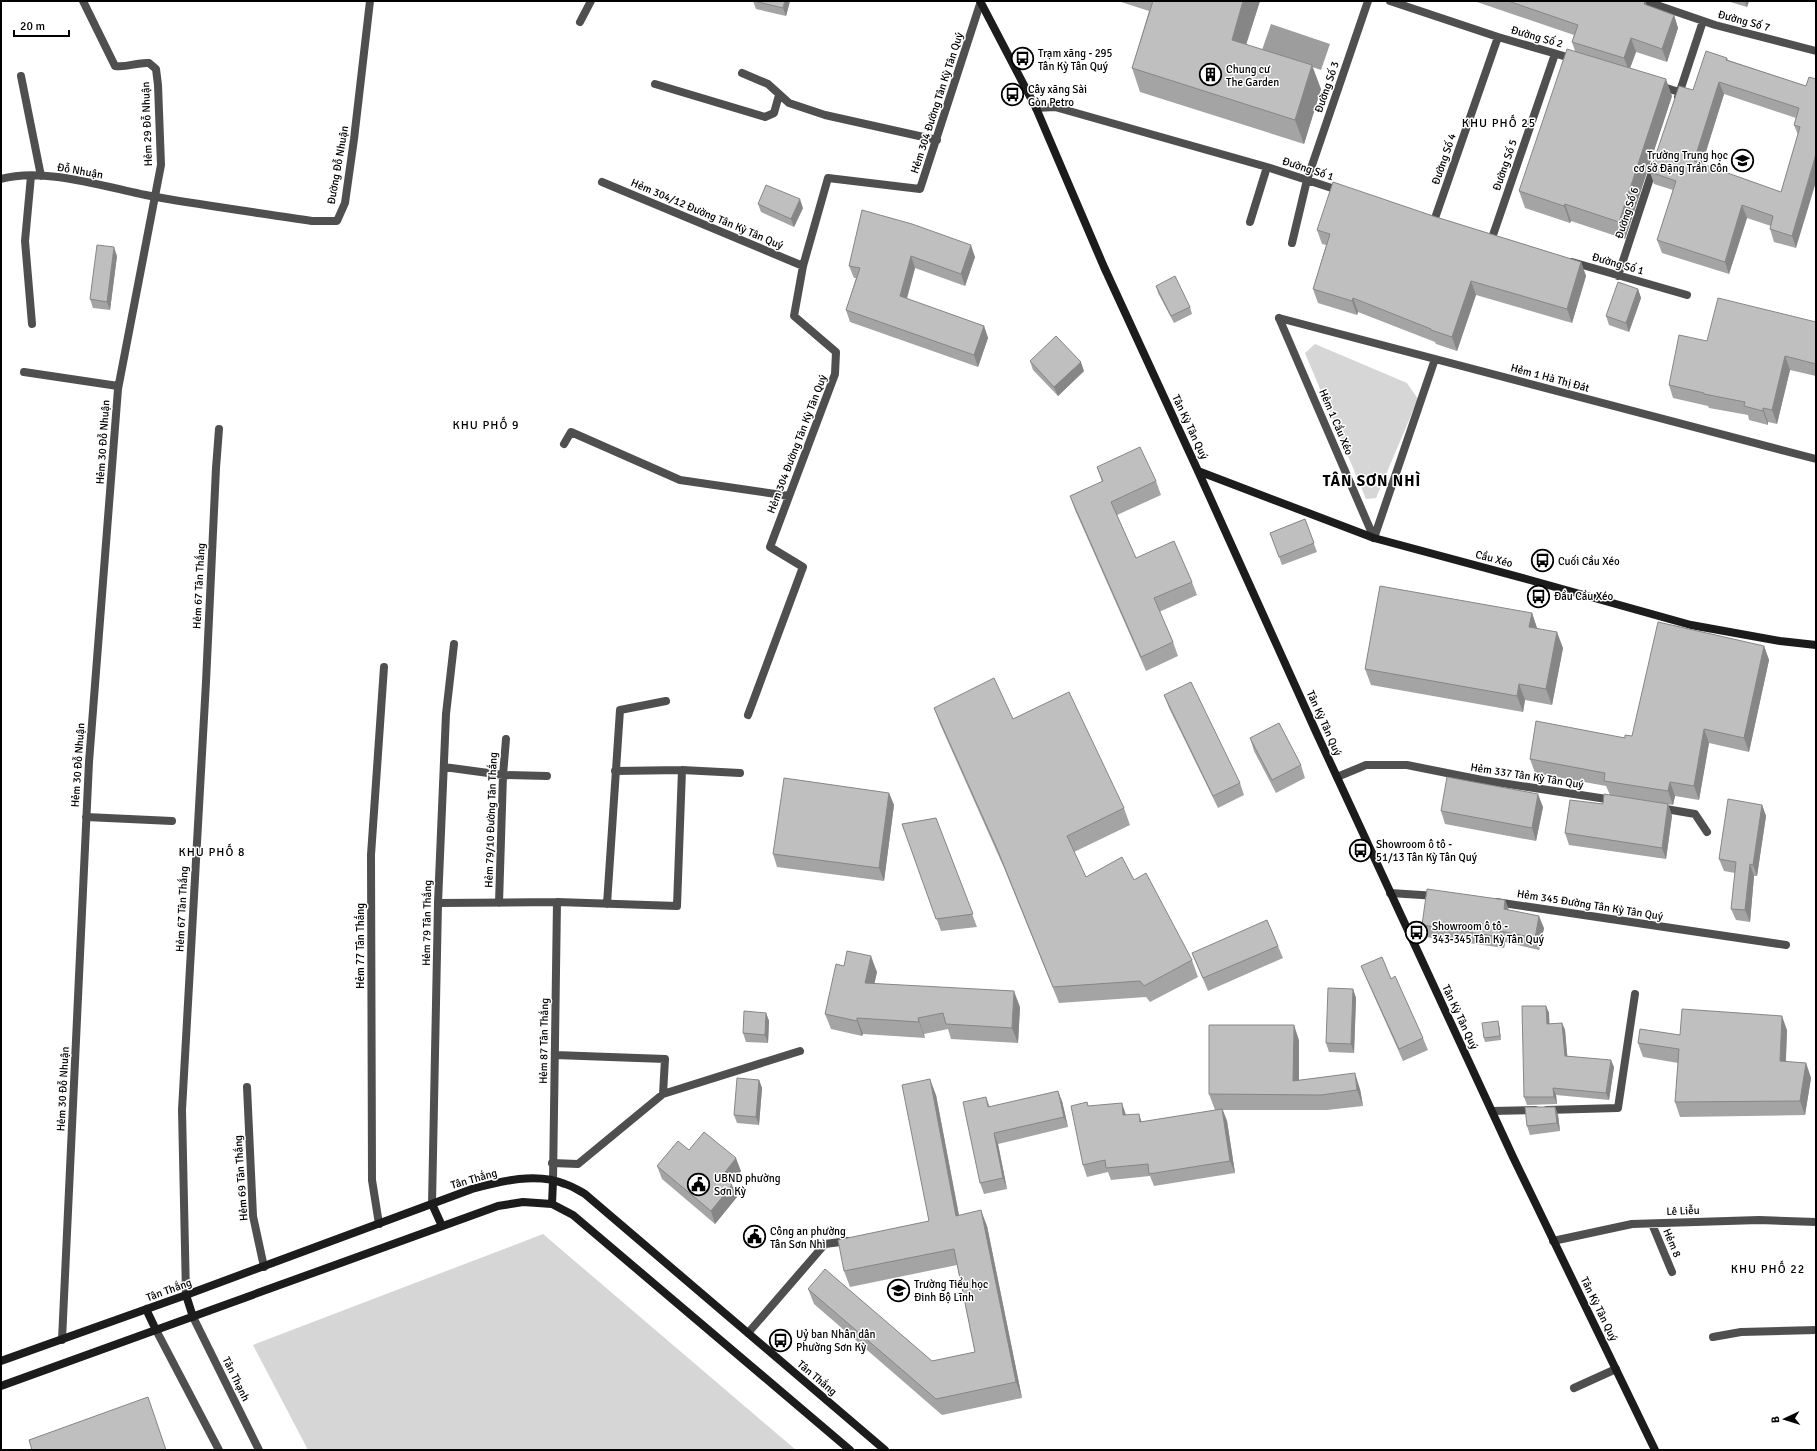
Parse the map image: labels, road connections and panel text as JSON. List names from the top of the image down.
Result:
{
  "streets": {
    "street": [
      "Đường Số 7",
      "Đường Số 2",
      "Đường Số 3",
      "Hẻm 304 Đường Tân Kỳ Tân Quý",
      "Hẻm 29 Đỗ Nhuận",
      "Đường Số 4",
      "Đường Đỗ Nhuận",
      "Đường Số 5",
      "Đường Số 1",
      "Đỗ Nhuận",
      "Đường Số 6",
      "Hẻm 304/12 Đường Tân Kỳ Tân Quý",
      "Hẻm 1 Hà Thị Đát",
      "Hẻm 1 Cầu Xéo",
      "Tân Kỳ Tân Quý",
      "Hẻm 30 Đỗ Nhuận",
      "Cầu Xéo",
      "Hẻm 67 Tân Thắng",
      "Hẻm 337 Tân Kỳ Tân Quý",
      "Hẻm 79/10 Đường Tân Thắng",
      "Hẻm 345 Đường Tân Kỳ Tân Quý",
      "Hẻm 79 Tân Thắng",
      "Hẻm 77 Tân Thắng",
      "Hẻm 87 Tân Thắng",
      "Hẻm 69 Tân Thắng",
      "Tân Thắng",
      "Lê Liễu",
      "Hẻm 8",
      "Tân Thạnh"
    ]
  },
  "crossings": [
    ["Đường Số 2", "Đường Số 4"],
    ["Đường Số 2", "Đường Số 5"],
    ["Đường Số 3", "Đường Số 1"],
    ["Hẻm 304 Đường Tân Kỳ Tân Quý", "Hẻm 304/12 Đường Tân Kỳ Tân Quý"],
    ["Hẻm 304 Đường Tân Kỳ Tân Quý", "Tân Kỳ Tân Quý"],
    ["Hẻm 29 Đỗ Nhuận", "Đường Đỗ Nhuận"],
    ["Hẻm 29 Đỗ Nhuận", "Đỗ Nhuận"],
    ["Hẻm 29 Đỗ Nhuận", "Hẻm 30 Đỗ Nhuận"],
    ["Đường Đỗ Nhuận", "Đỗ Nhuận"],
    ["Đường Đỗ Nhuận", "Hẻm 30 Đỗ Nhuận"],
    ["Đường Số 1", "Đường Số 6"],
    ["Đường Số 1", "Tân Kỳ Tân Quý"],
    ["Đỗ Nhuận", "Hẻm 30 Đỗ Nhuận"],
    ["Hẻm 1 Hà Thị Đát", "Hẻm 1 Cầu Xéo"],
    ["Hẻm 1 Cầu Xéo", "Cầu Xéo"],
    ["Tân Kỳ Tân Quý", "Cầu Xéo"],
    ["Tân Kỳ Tân Quý", "Hẻm 337 Tân Kỳ Tân Quý"],
    ["Tân Kỳ Tân Quý", "Lê Liễu"],
    ["Hẻm 30 Đỗ Nhuận", "Tân Thắng"],
    ["Hẻm 67 Tân Thắng", "Tân Thắng"],
    ["Hẻm 79 Tân Thắng", "Tân Thắng"],
    ["Hẻm 77 Tân Thắng", "Tân Thắng"],
    ["Hẻm 87 Tân Thắng", "Tân Thắng"],
    ["Hẻm 69 Tân Thắng", "Tân Thắng"],
    ["Lê Liễu", "Hẻm 8"]
  ],
  "districts": [
    "KHU PHỐ 25",
    "KHU PHỐ 9",
    "TÂN SƠN NHÌ",
    "KHU PHỐ 8",
    "KHU PHỐ 22"
  ],
  "places": {
    "bus stop": [
      "Trạm xăng - 295 Tân Kỳ Tân Quý",
      "Cây xăng Sài Gòn Petro",
      "Cuối Cầu Xéo",
      "Đầu Cầu Xéo",
      "Showroom ô tô - 51/13 Tân Kỳ Tân Quý",
      "Showroom ô tô - 343-345 Tân Kỳ Tân Quý",
      "Uỷ ban Nhân dân Phường Sơn Kỳ"
    ],
    "building": ["Chung cư The Garden"],
    "school or university": ["Trường Trung học cơ sở Đặng Trần Côn", "Trường Tiểu học Đinh Bộ Lĩnh"],
    "public building": ["UBND phường Sơn Kỳ", "Công an phường Tân Sơn Nhì"]
  },
  "scale_bar": "20 m",
  "north": "left"
}
